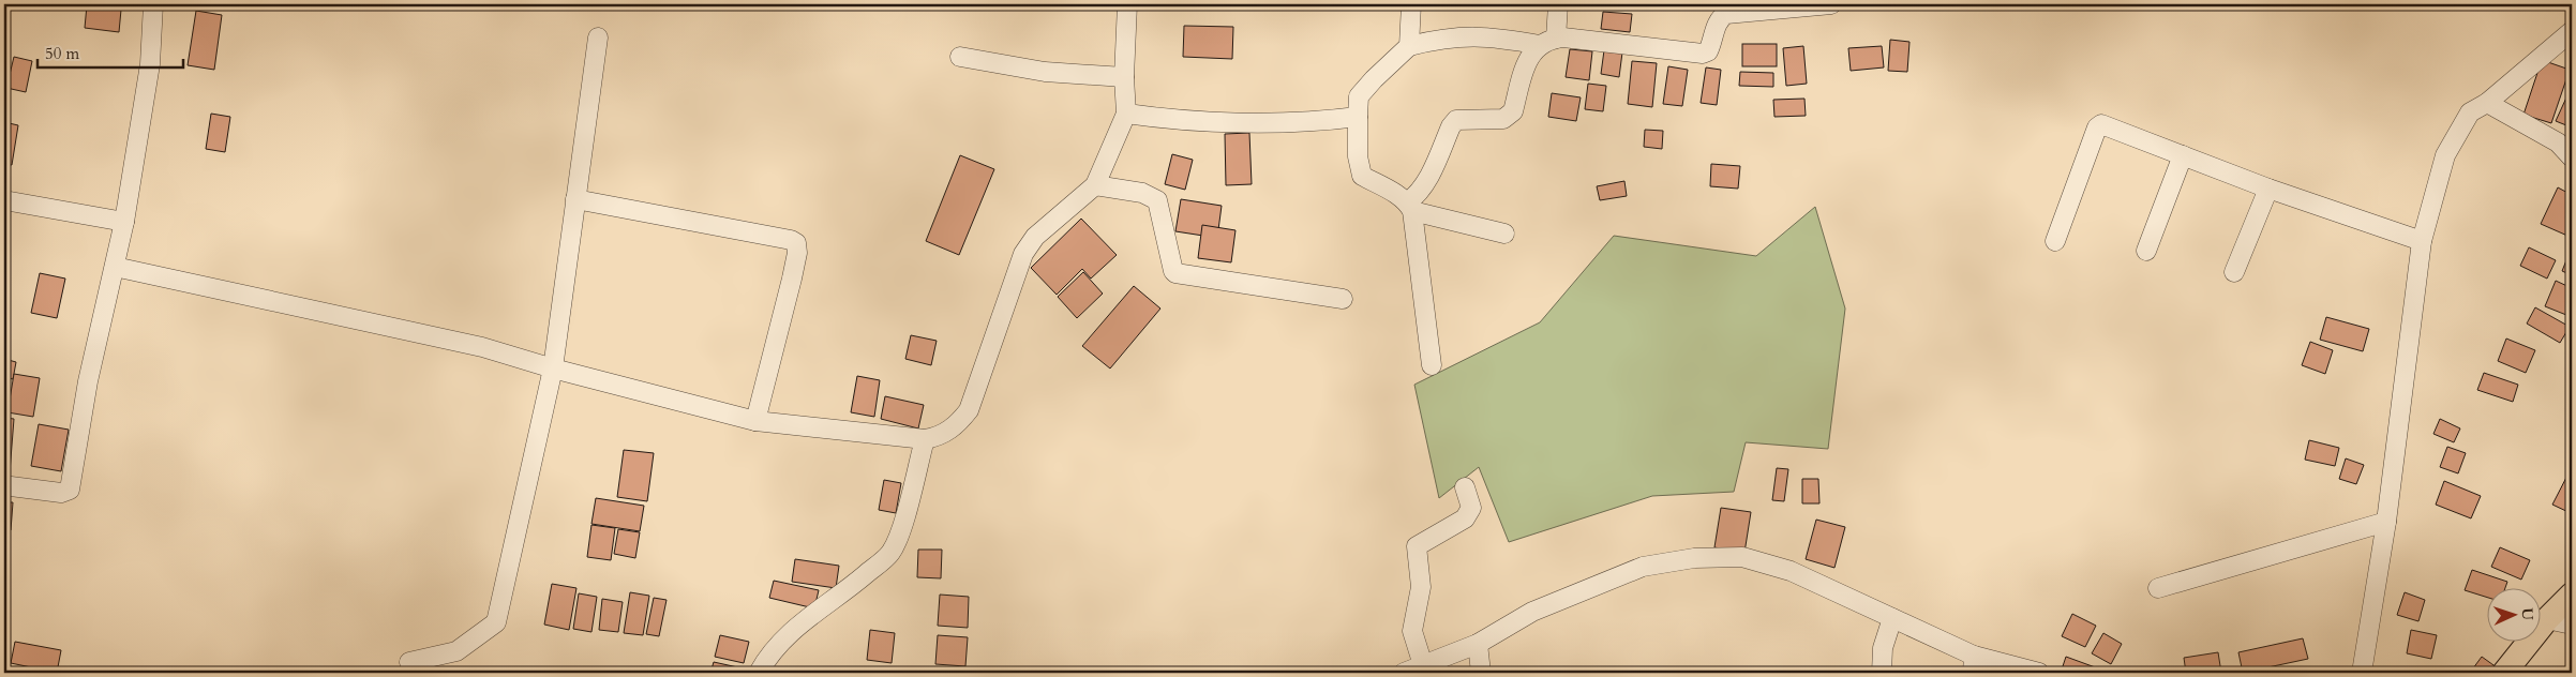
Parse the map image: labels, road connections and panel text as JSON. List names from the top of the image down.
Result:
{
  "scale_bar": "50 m",
  "north": "right"
}
